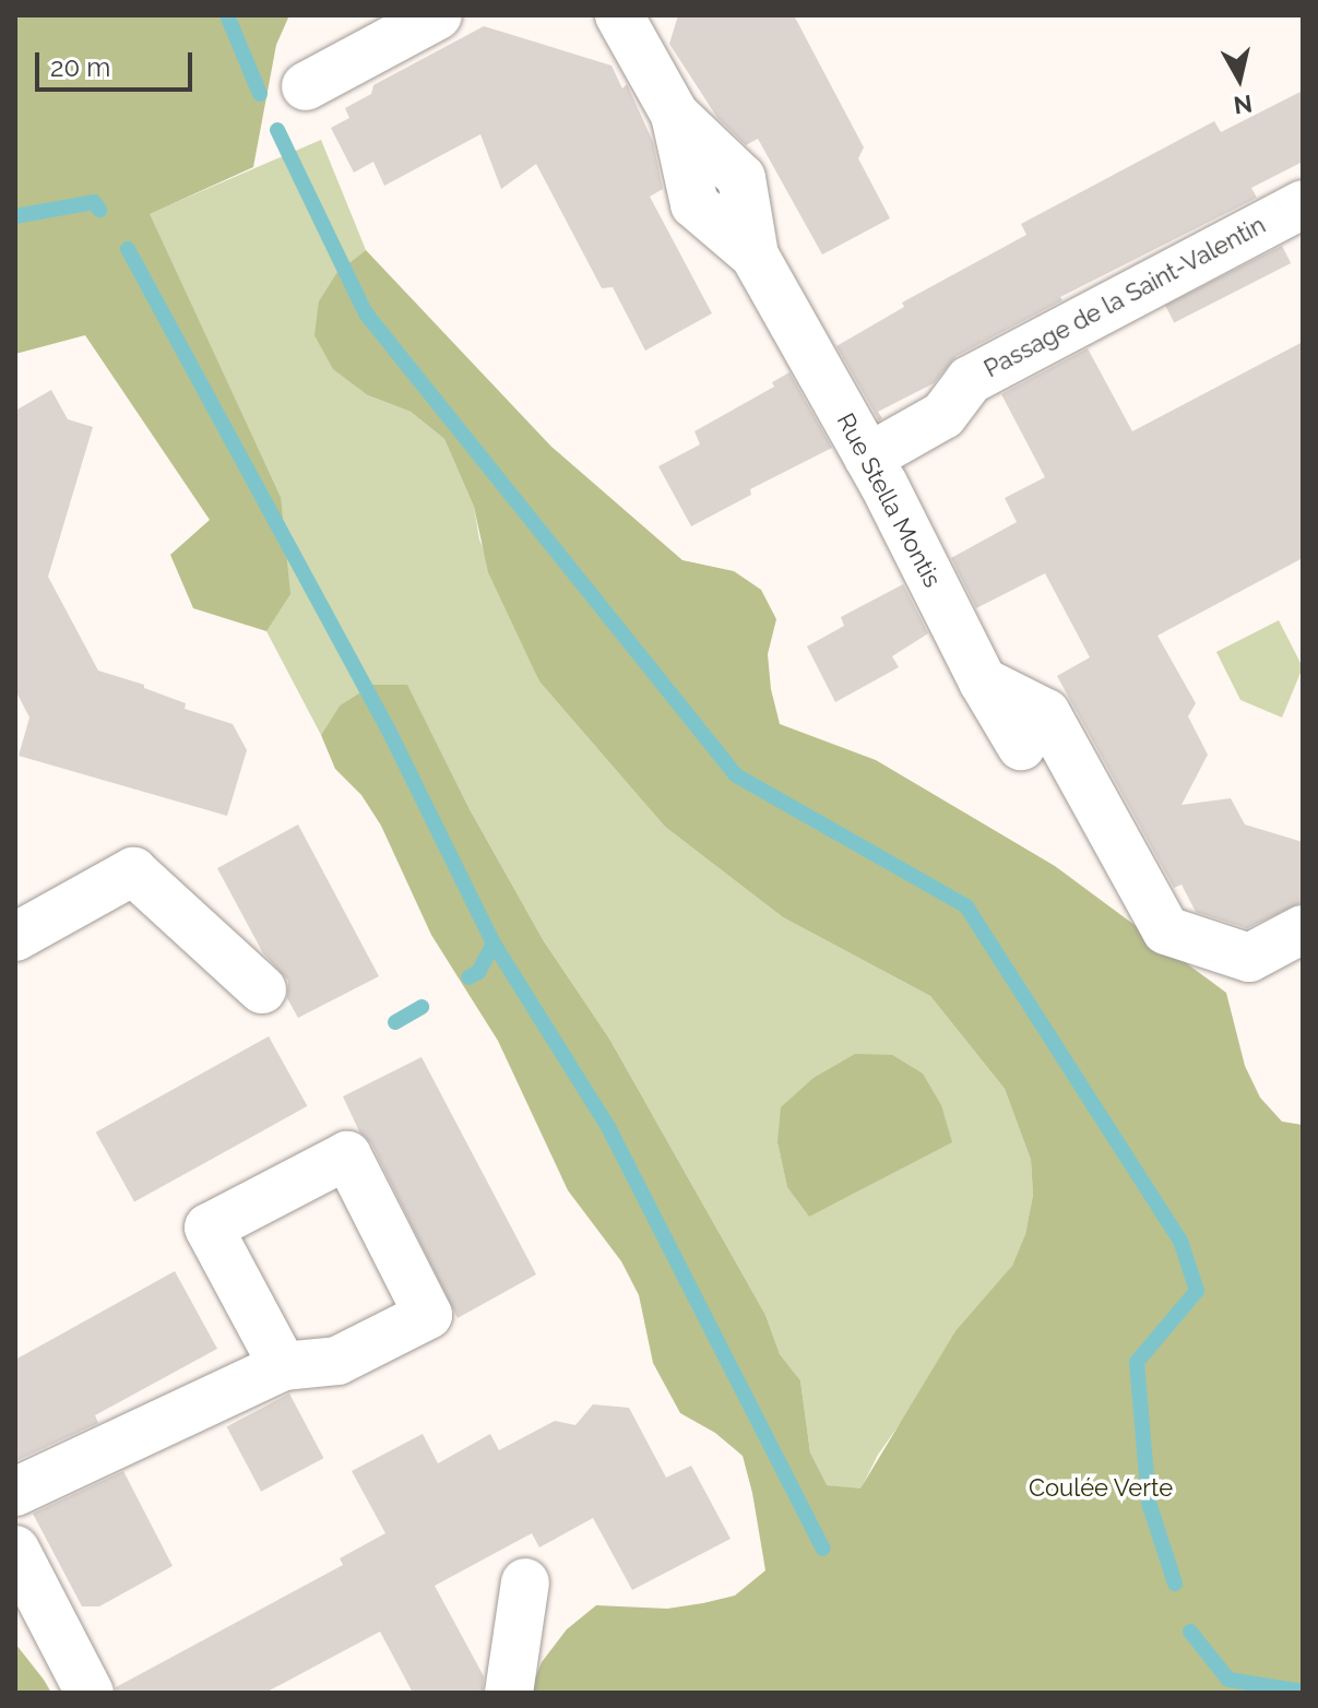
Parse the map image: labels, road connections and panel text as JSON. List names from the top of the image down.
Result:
{
  "streets": {
    "street": ["Passage de la Saint-Valentin", "Rue Stella Montis"]
  },
  "crossings": [
    ["Passage de la Saint-Valentin", "Rue Stella Montis"]
  ],
  "parks": ["Coulée Verte"],
  "scale_bar": "20 m",
  "north": "bottom"
}
